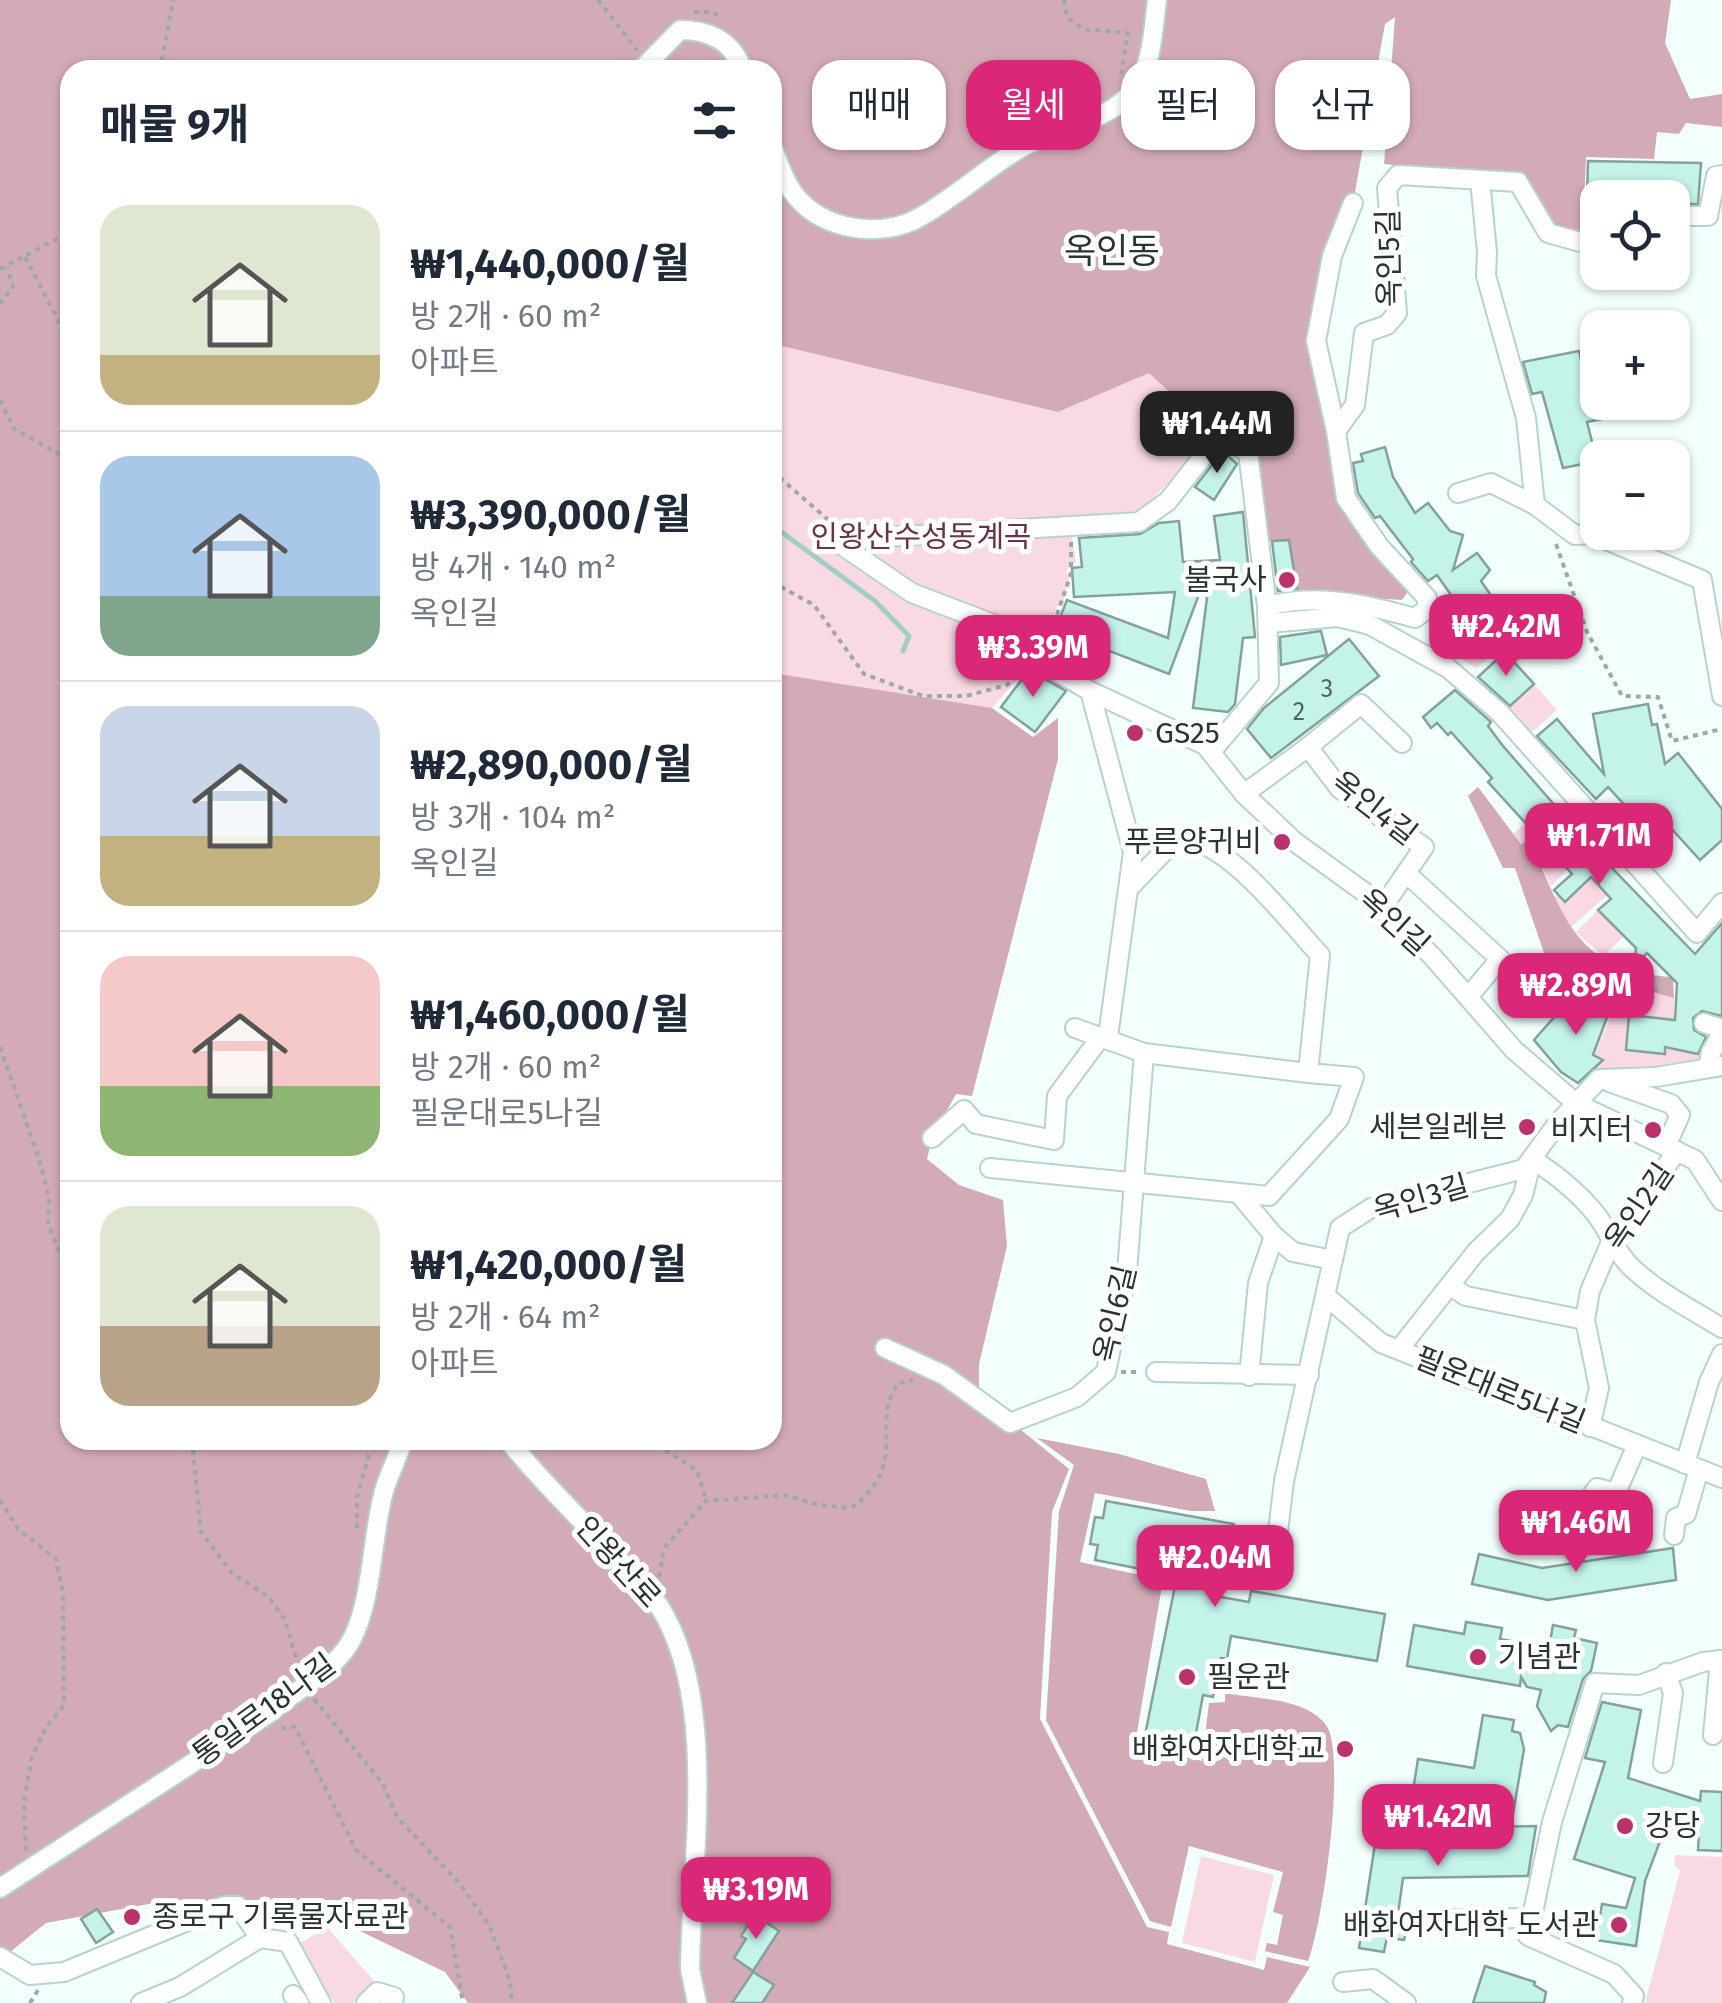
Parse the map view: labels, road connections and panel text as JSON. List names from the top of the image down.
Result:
{
  "streets": {
    "street": [
      "옥인5길",
      "옥인4길",
      "옥인길",
      "옥인3길",
      "옥인2길",
      "옥인6길",
      "필운대로5나길",
      "인왕산로",
      "통일로18나길"
    ]
  },
  "crossings": [
    ["옥인4길", "옥인길"],
    ["옥인길", "옥인3길"],
    ["옥인길", "옥인2길"],
    ["옥인3길", "필운대로5나길"],
    ["옥인2길", "필운대로5나길"]
  ],
  "districts": ["옥인동"],
  "parks": ["인왕산수성동계곡"],
  "places": [
    "불국사",
    "GS25",
    "푸른양귀비",
    "세븐일레븐",
    "비지터",
    "기념관",
    "필운관",
    "배화여자대학교",
    "강당",
    "종로구 기록물자료관",
    "배화여자대학 도서관"
  ],
  "house_numbers": ["3", "2"],
  "page": {
    "chip": [
      "매매",
      "월세",
      "필터",
      "신규"
    ],
    "heading": "매물 9개",
    "map_buttons": ["+", "−"],
    "list": [
      {
        "name": "₩1,440,000/월",
        "note": "방 2개 · 60 m² · 아파트"
      },
      {
        "name": "₩3,390,000/월",
        "note": "방 4개 · 140 m² · 옥인길"
      },
      {
        "name": "₩2,890,000/월",
        "note": "방 3개 · 104 m² · 옥인길"
      },
      {
        "name": "₩1,460,000/월",
        "note": "방 2개 · 60 m² · 필운대로5나길"
      },
      {
        "name": "₩1,420,000/월",
        "note": "방 2개 · 64 m² · 아파트"
      }
    ],
    "price": [
      "₩1.44M",
      "₩2.42M",
      "₩3.39M",
      "₩1.71M",
      "₩2.89M",
      "₩1.46M",
      "₩2.04M",
      "₩1.42M",
      "₩3.19M"
    ]
  }
}
